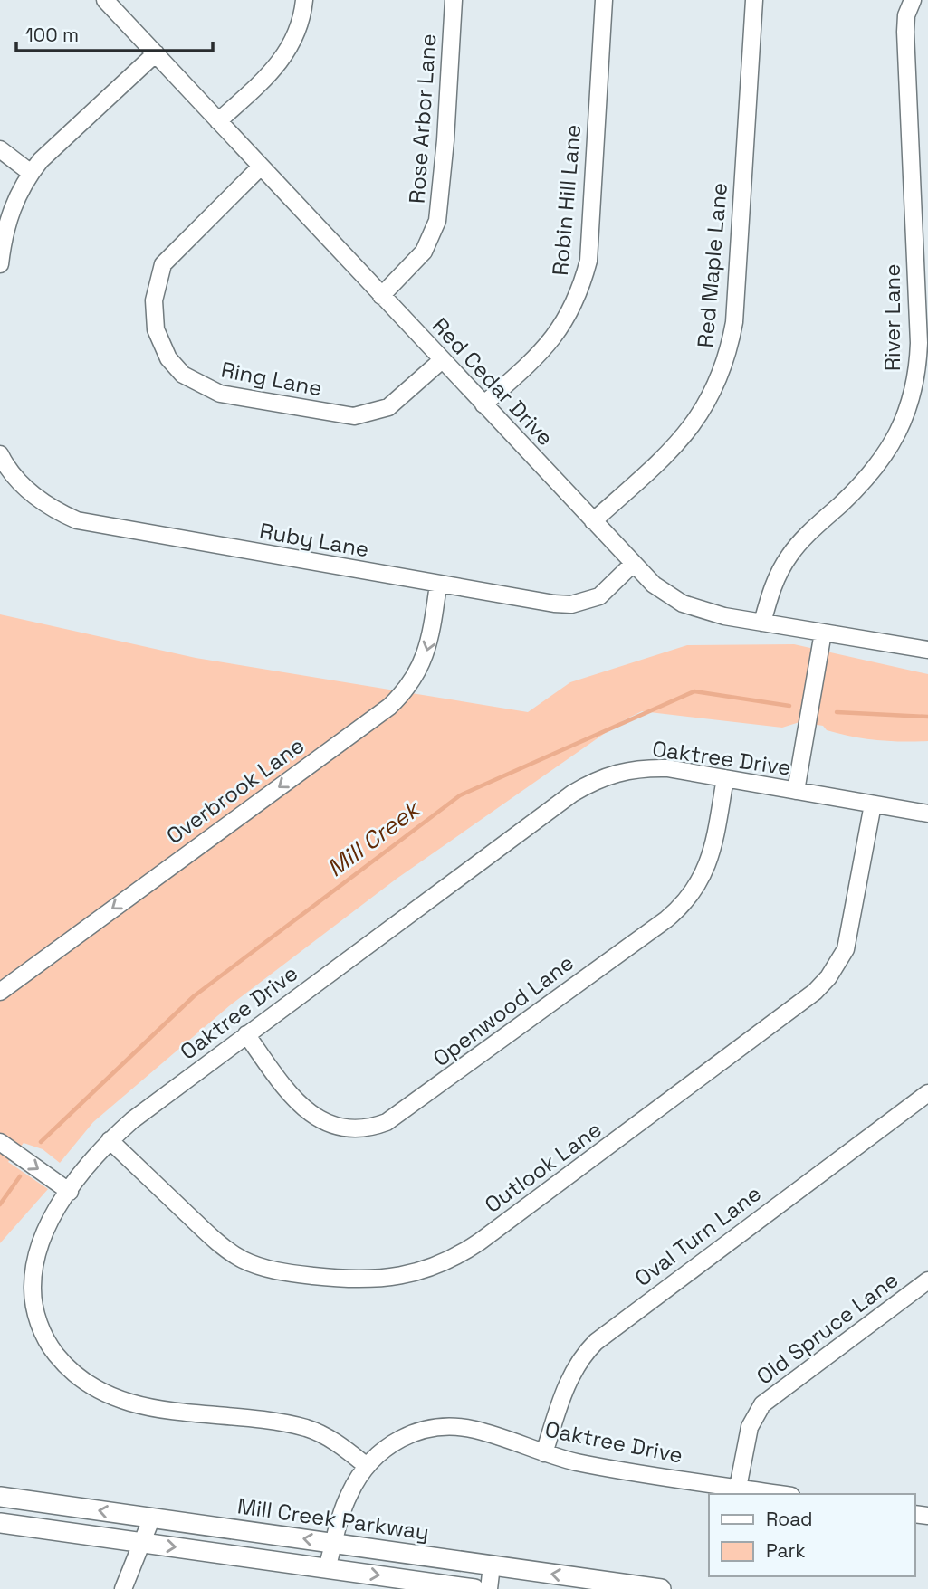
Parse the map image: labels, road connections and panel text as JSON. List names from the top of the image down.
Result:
{
  "streets": {
    "main road": ["Mill Creek Parkway"],
    "street": [
      "Rose Arbor Lane",
      "Robin Hill Lane",
      "Red Maple Lane",
      "River Lane",
      "Ring Lane",
      "Red Cedar Drive",
      "Ruby Lane",
      "Oaktree Drive",
      "Overbrook Lane",
      "Openwood Lane",
      "Outlook Lane",
      "Oval Turn Lane",
      "Old Spruce Lane"
    ]
  },
  "crossings": [
    ["Rose Arbor Lane", "Red Cedar Drive"],
    ["Robin Hill Lane", "Red Cedar Drive"],
    ["Red Maple Lane", "Red Cedar Drive"],
    ["River Lane", "Red Cedar Drive"],
    ["Ring Lane", "Red Cedar Drive"],
    ["Red Cedar Drive", "Ruby Lane"],
    ["Ruby Lane", "Overbrook Lane"],
    ["Oaktree Drive", "Openwood Lane"],
    ["Oaktree Drive", "Outlook Lane"],
    ["Oaktree Drive", "Oval Turn Lane"],
    ["Oaktree Drive", "Old Spruce Lane"],
    ["Oaktree Drive", "Mill Creek Parkway"]
  ],
  "one_way": ["Overbrook Lane"],
  "water": ["Mill Creek"],
  "legend": ["Road", "Park"],
  "scale_bar": "100 m"
}
